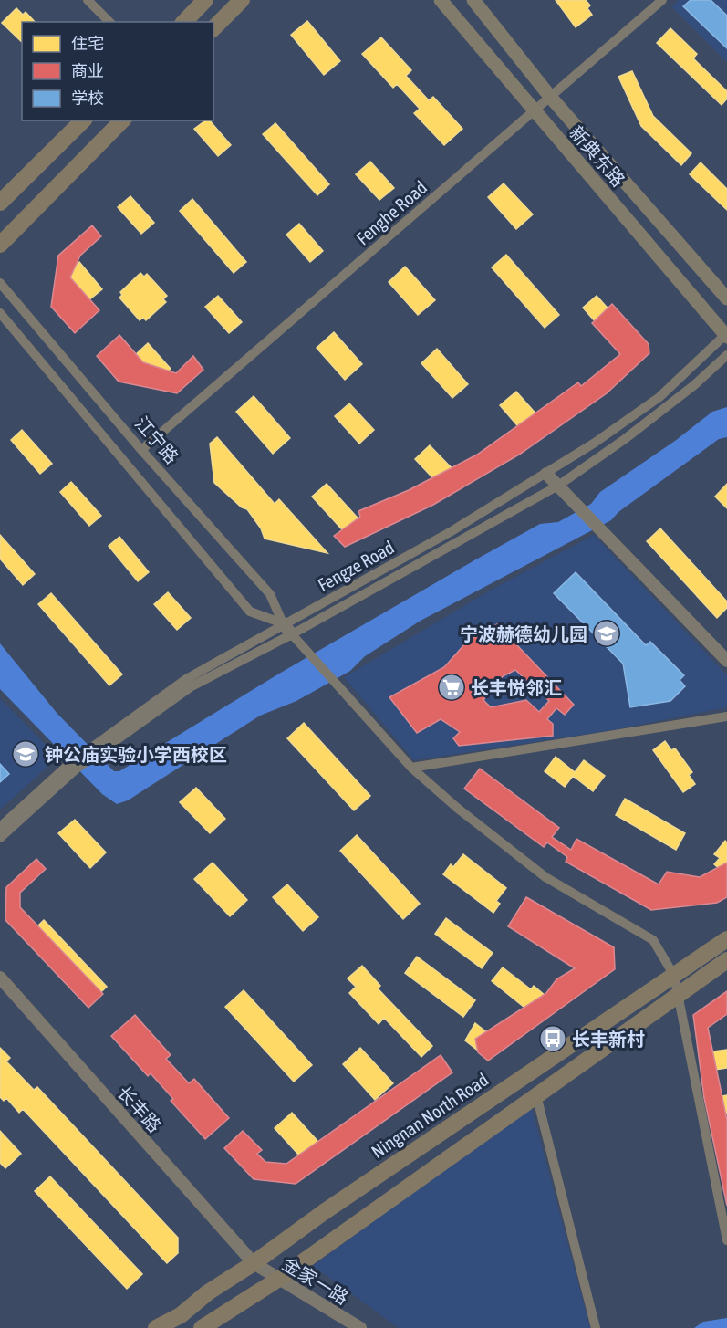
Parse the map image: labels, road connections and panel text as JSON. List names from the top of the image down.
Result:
{
  "streets": {
    "main road": ["新典东路", "Ningnan North Road"],
    "street": [
      "Fenghe Road",
      "江宁路",
      "Fengze Road",
      "长丰路",
      "金家一路"
    ]
  },
  "crossings": [
    ["新典东路", "Fenghe Road"],
    ["新典东路", "Fengze Road"],
    ["Fenghe Road", "江宁路"],
    ["江宁路", "Fengze Road"],
    ["长丰路", "Ningnan North Road"],
    ["长丰路", "金家一路"],
    ["Ningnan North Road", "金家一路"]
  ],
  "places": {
    "school or university": ["宁波赫德幼儿园", "钟公庙实验小学西校区"],
    "supermarket": ["长丰悦邻汇"],
    "bus stop": ["长丰新村"]
  },
  "legend": ["住宅", "商业", "学校"]
}
